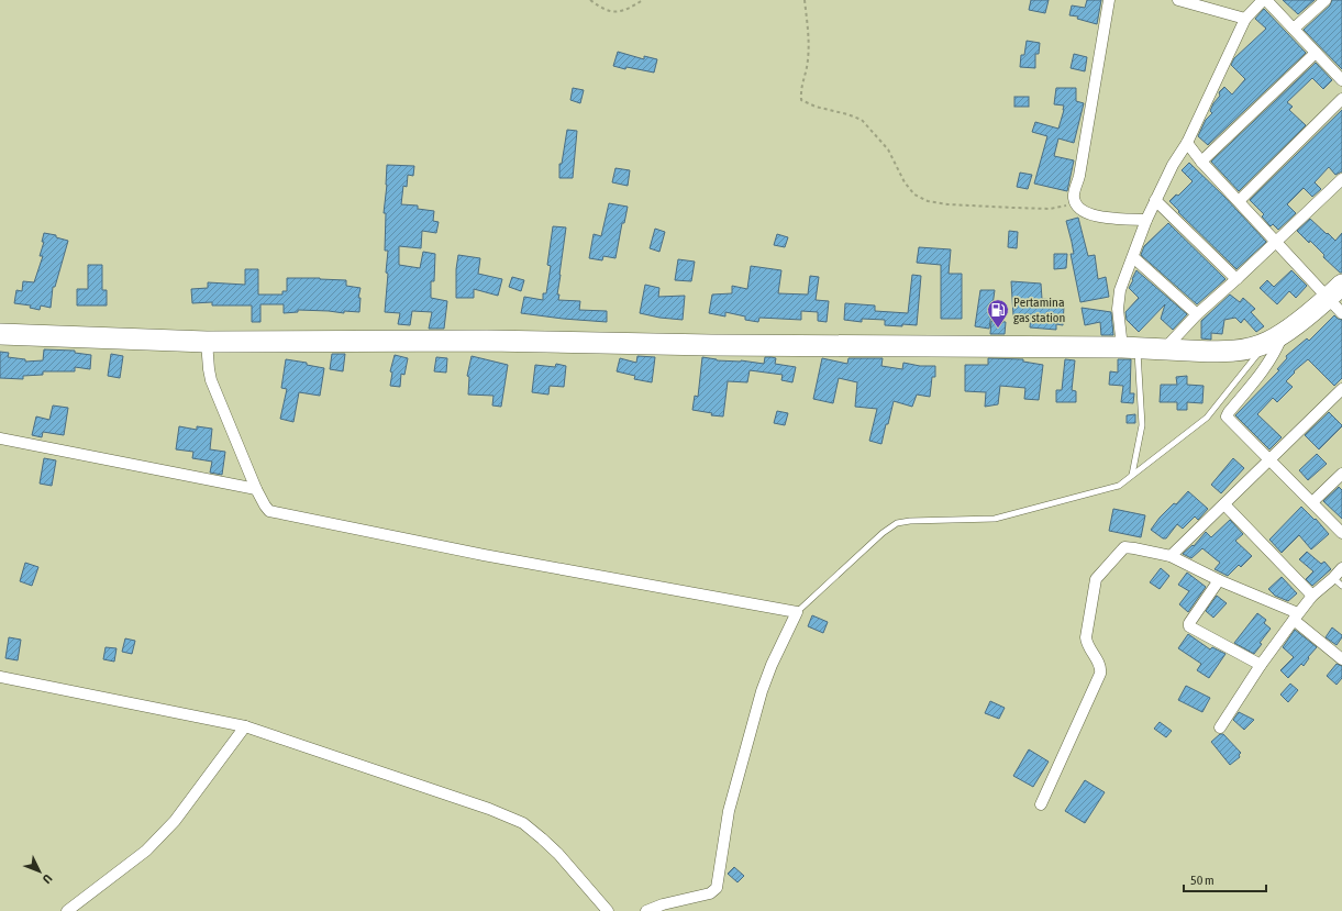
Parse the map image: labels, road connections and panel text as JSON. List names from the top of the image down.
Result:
{
  "places": {
    "fuel station": ["Pertamina gas station"]
  },
  "scale_bar": "50 m",
  "north": "bottom right"
}
